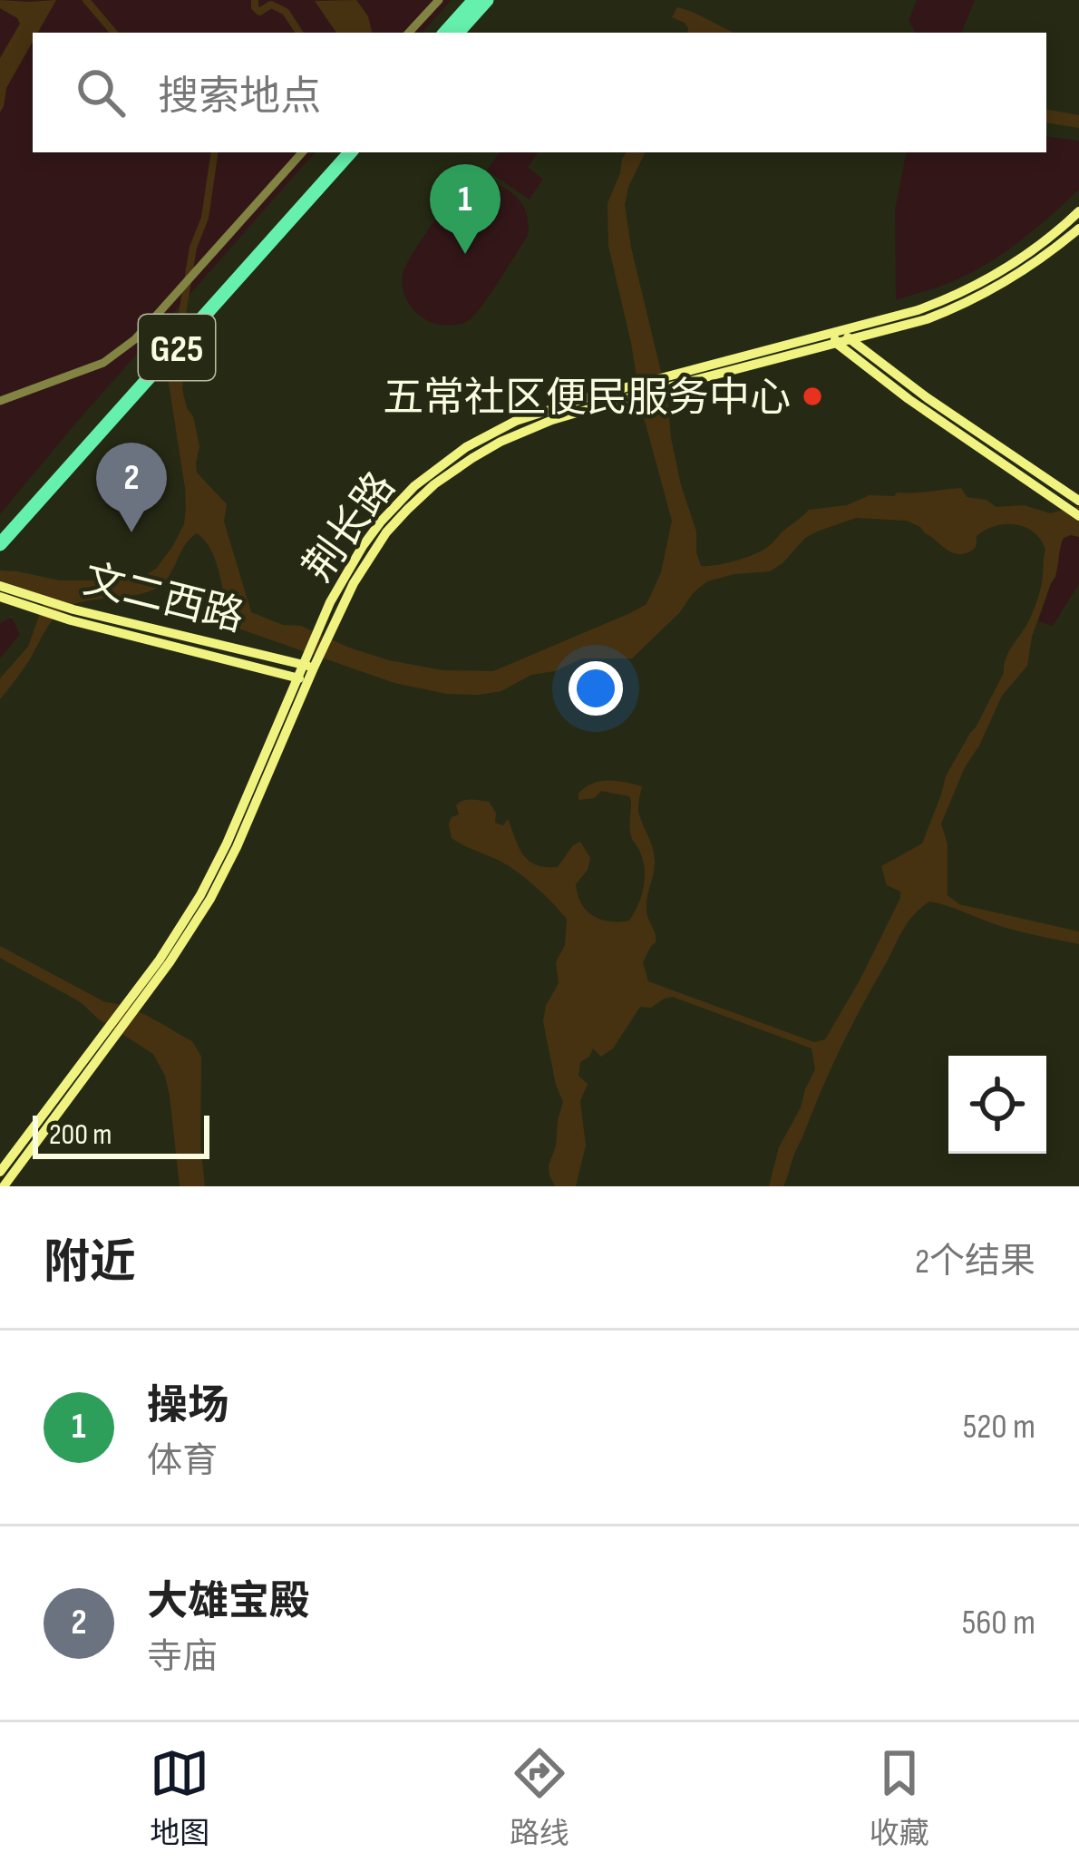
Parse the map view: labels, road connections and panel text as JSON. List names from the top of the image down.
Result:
{
  "streets": {
    "highway": ["G25"],
    "main road": ["荆长路", "文二西路"]
  },
  "crossings": [
    ["荆长路", "文二西路"]
  ],
  "places": ["五常社区便民服务中心"],
  "scale_bar": "200 m",
  "page": {
    "search": "搜索地点",
    "pins": ["1", "2"],
    "scale": "200 m",
    "heading": ["附近", "2个结果"],
    "list": [
      {
        "mark": "1",
        "name": "操场",
        "note": "体育",
        "value": "520 m"
      },
      {
        "mark": "2",
        "name": "大雄宝殿",
        "note": "寺庙",
        "value": "560 m"
      }
    ],
    "nav": ["地图", "路线", "收藏"]
  }
}
